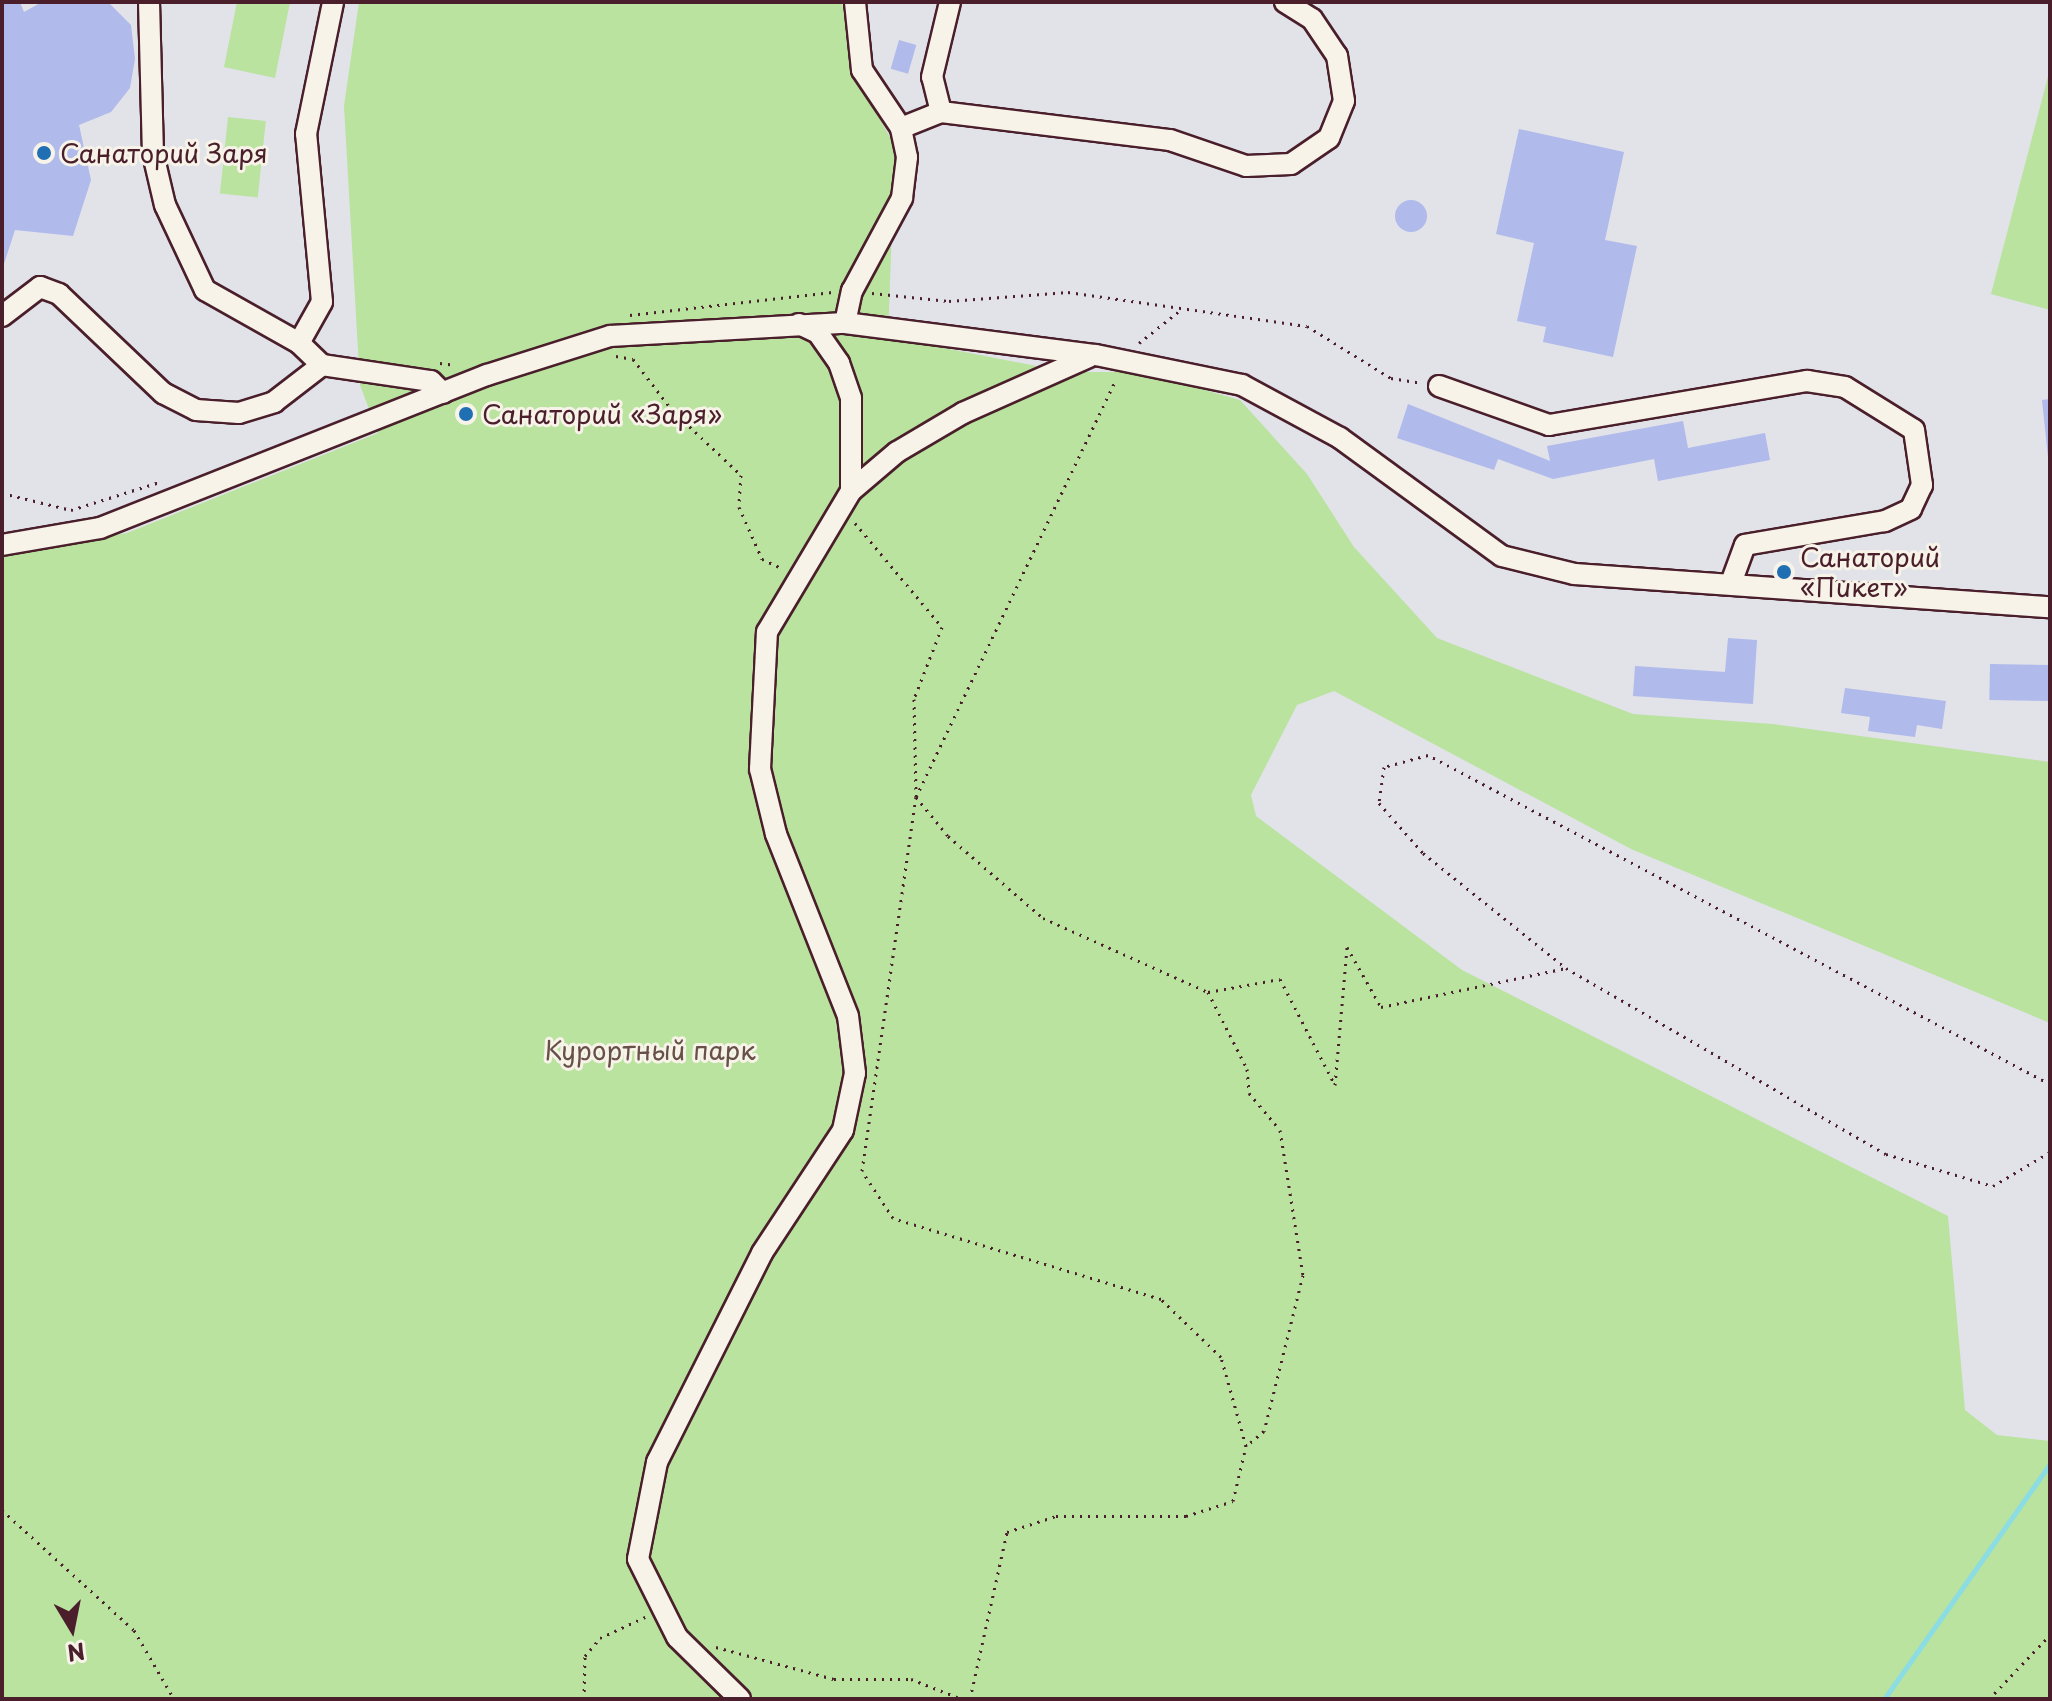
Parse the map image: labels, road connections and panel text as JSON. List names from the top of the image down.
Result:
{
  "parks": ["Курортный парк"],
  "places": ["Санаторий Заря", "Санаторий «Заря»", "Санаторий «Пикет»"],
  "north": "bottom"
}
